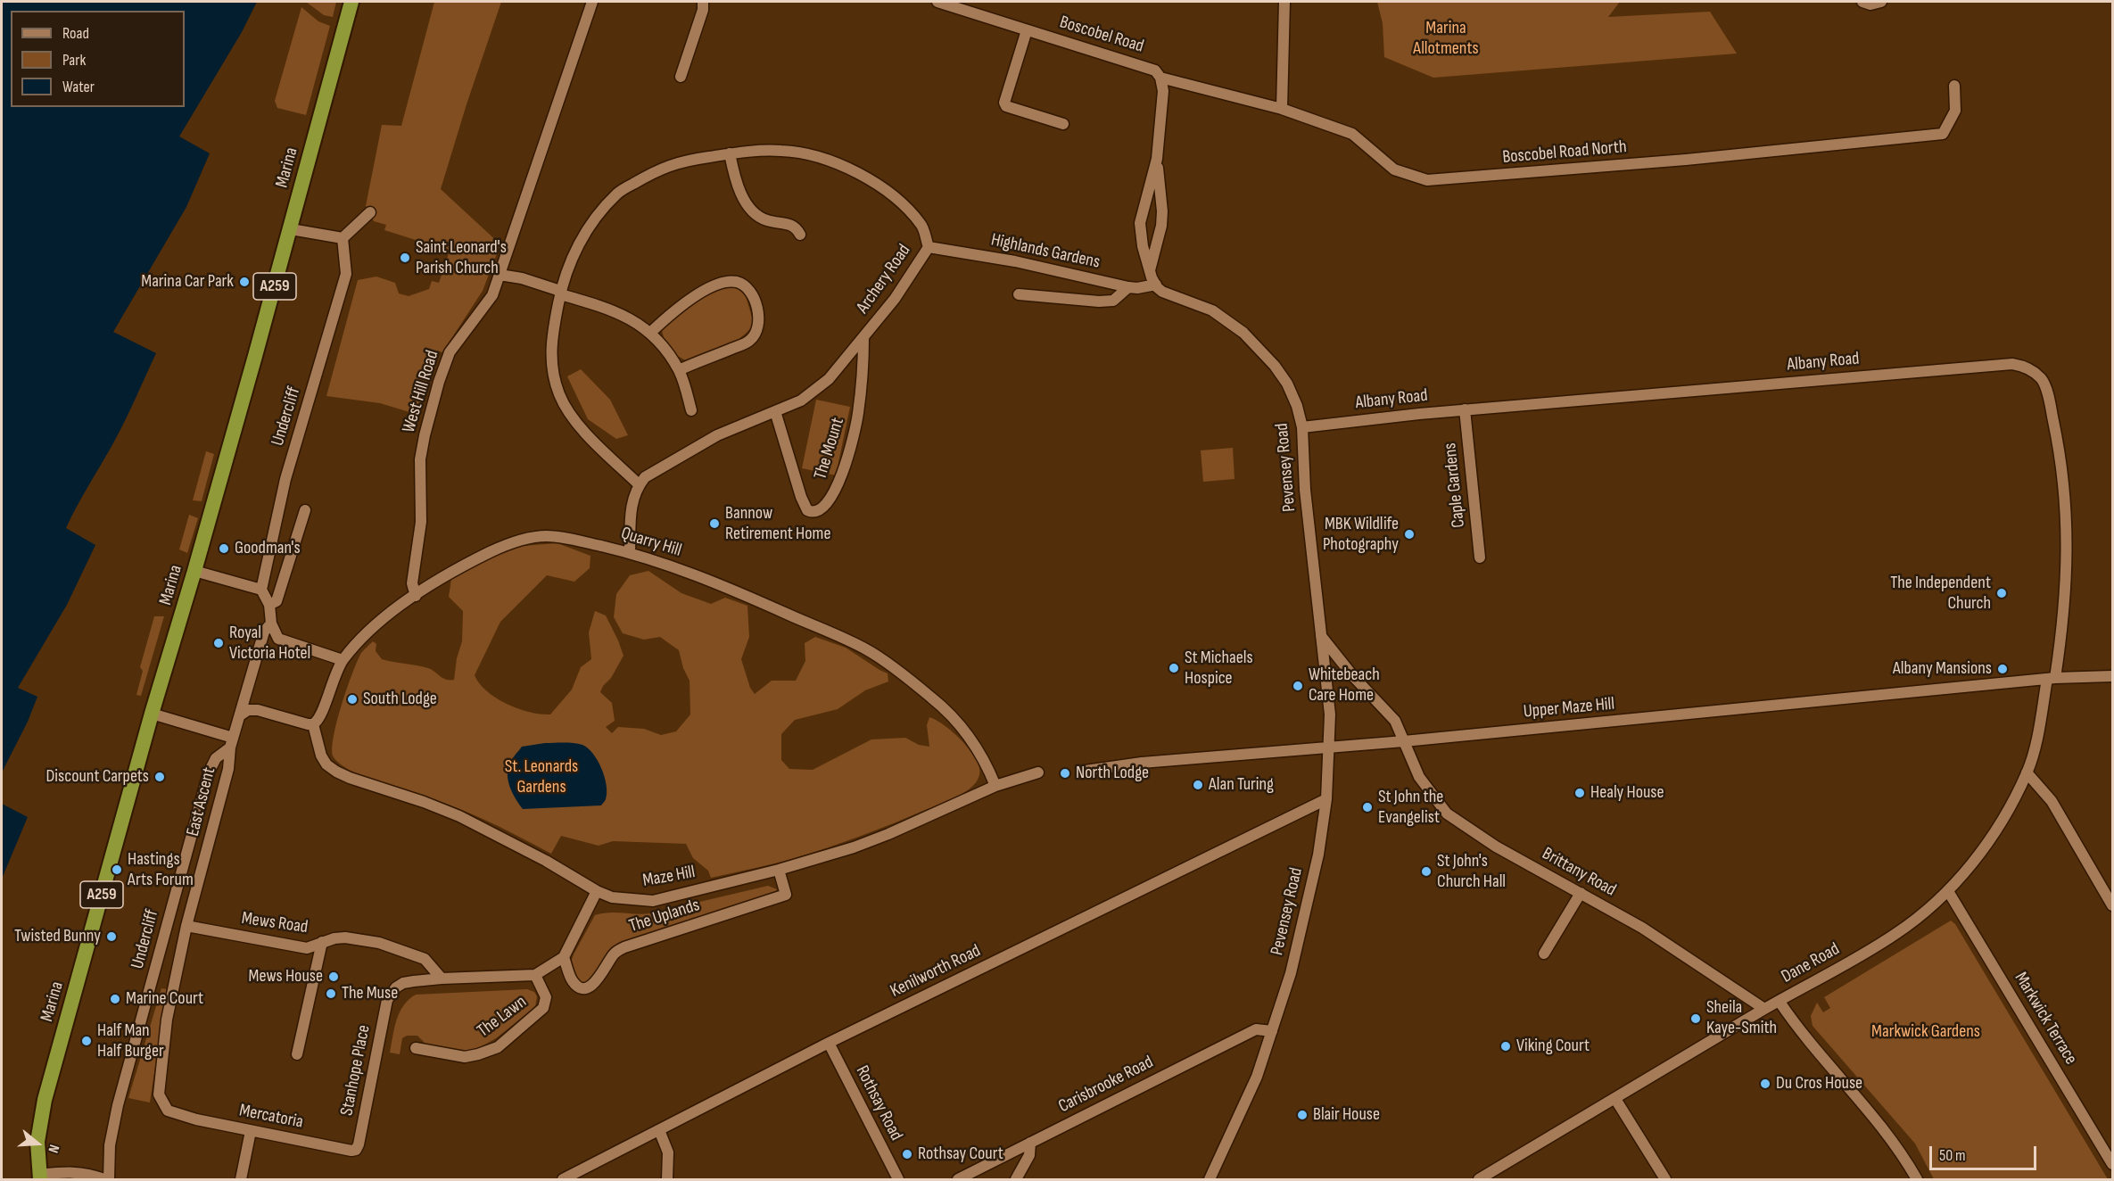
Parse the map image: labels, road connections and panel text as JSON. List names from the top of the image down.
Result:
{
  "streets": {
    "highway": ["Marina", "A259"],
    "street": [
      "Boscobel Road",
      "Boscobel Road North",
      "Highlands Gardens",
      "Archery Road",
      "Albany Road",
      "West Hill Road",
      "Undercliff",
      "The Mount",
      "Pevensey Road",
      "Caple Gardens",
      "Quarry Hill",
      "Upper Maze Hill",
      "East Ascent",
      "Brittany Road",
      "Maze Hill",
      "The Uplands",
      "Mews Road",
      "Dane Road",
      "Kenilworth Road",
      "The Lawn",
      "Markwick Terrace",
      "Stanhope Place",
      "Carisbrooke Road",
      "Rothsay Road",
      "Mercatoria"
    ]
  },
  "crossings": [
    ["Boscobel Road", "Boscobel Road North"],
    ["Highlands Gardens", "Archery Road"],
    ["Highlands Gardens", "Pevensey Road"],
    ["Archery Road", "The Mount"],
    ["Albany Road", "Pevensey Road"],
    ["Albany Road", "Caple Gardens"],
    ["Albany Road", "Upper Maze Hill"],
    ["Albany Road", "Dane Road"],
    ["West Hill Road", "Quarry Hill"],
    ["Undercliff", "East Ascent"],
    ["Pevensey Road", "Upper Maze Hill"],
    ["Pevensey Road", "Kenilworth Road"],
    ["Pevensey Road", "Carisbrooke Road"],
    ["Quarry Hill", "Maze Hill"],
    ["Upper Maze Hill", "Brittany Road"],
    ["Upper Maze Hill", "Dane Road"],
    ["East Ascent", "Mews Road"],
    ["East Ascent", "Mercatoria"],
    ["Brittany Road", "Dane Road"],
    ["Maze Hill", "The Uplands"],
    ["Mews Road", "Stanhope Place"],
    ["Dane Road", "Markwick Terrace"],
    ["Kenilworth Road", "Rothsay Road"],
    ["The Lawn", "Stanhope Place"],
    ["Stanhope Place", "Mercatoria"]
  ],
  "parks": ["Marina Allotments", "St. Leonards Gardens", "Markwick Gardens"],
  "places": [
    "Saint Leonard's Parish Church",
    "Marina Car Park",
    "Bannow Retirement Home",
    "MBK Wildlife Photography",
    "Goodman's",
    "The Independent Church",
    "Royal Victoria Hotel",
    "St Michaels Hospice",
    "Albany Mansions",
    "Whitebeach Care Home",
    "South Lodge",
    "North Lodge",
    "Discount Carpets",
    "Alan Turing",
    "Healy House",
    "St John the Evangelist",
    "Hastings Arts Forum",
    "St John's Church Hall",
    "Twisted Bunny",
    "Mews House",
    "The Muse",
    "Marine Court",
    "Sheila Kaye-Smith",
    "Half Man Half Burger",
    "Viking Court",
    "Du Cros House",
    "Blair House",
    "Rothsay Court"
  ],
  "legend": ["Road", "Park", "Water"],
  "scale_bar": "50 m",
  "north": "right"
}
